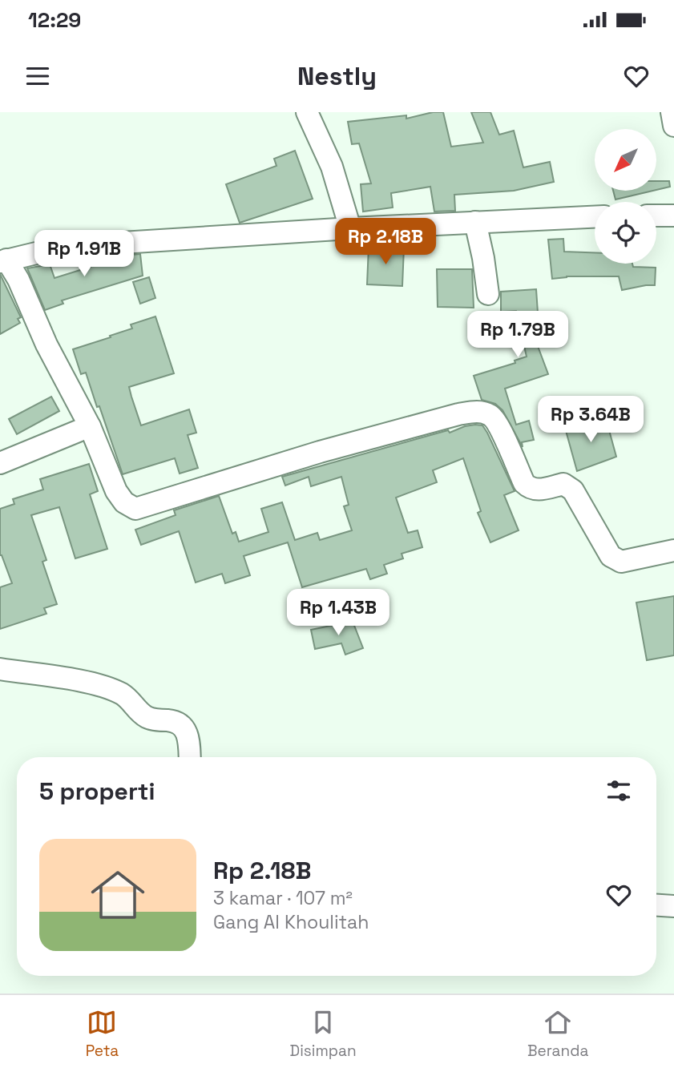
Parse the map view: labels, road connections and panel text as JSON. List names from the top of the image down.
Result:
{
  "north": "bottom left",
  "page": {
    "status": "12:29",
    "header": "Nestly",
    "price": [
      "Rp 2.18B",
      "Rp 1.91B",
      "Rp 1.79B",
      "Rp 3.64B",
      "Rp 1.43B"
    ],
    "heading": "5 properti",
    "list": [
      {
        "name": "Rp 2.18B",
        "note": "3 kamar · 107 m² · Gang Al Khoulitah"
      }
    ],
    "tabs": ["Peta", "Disimpan", "Beranda"]
  }
}
